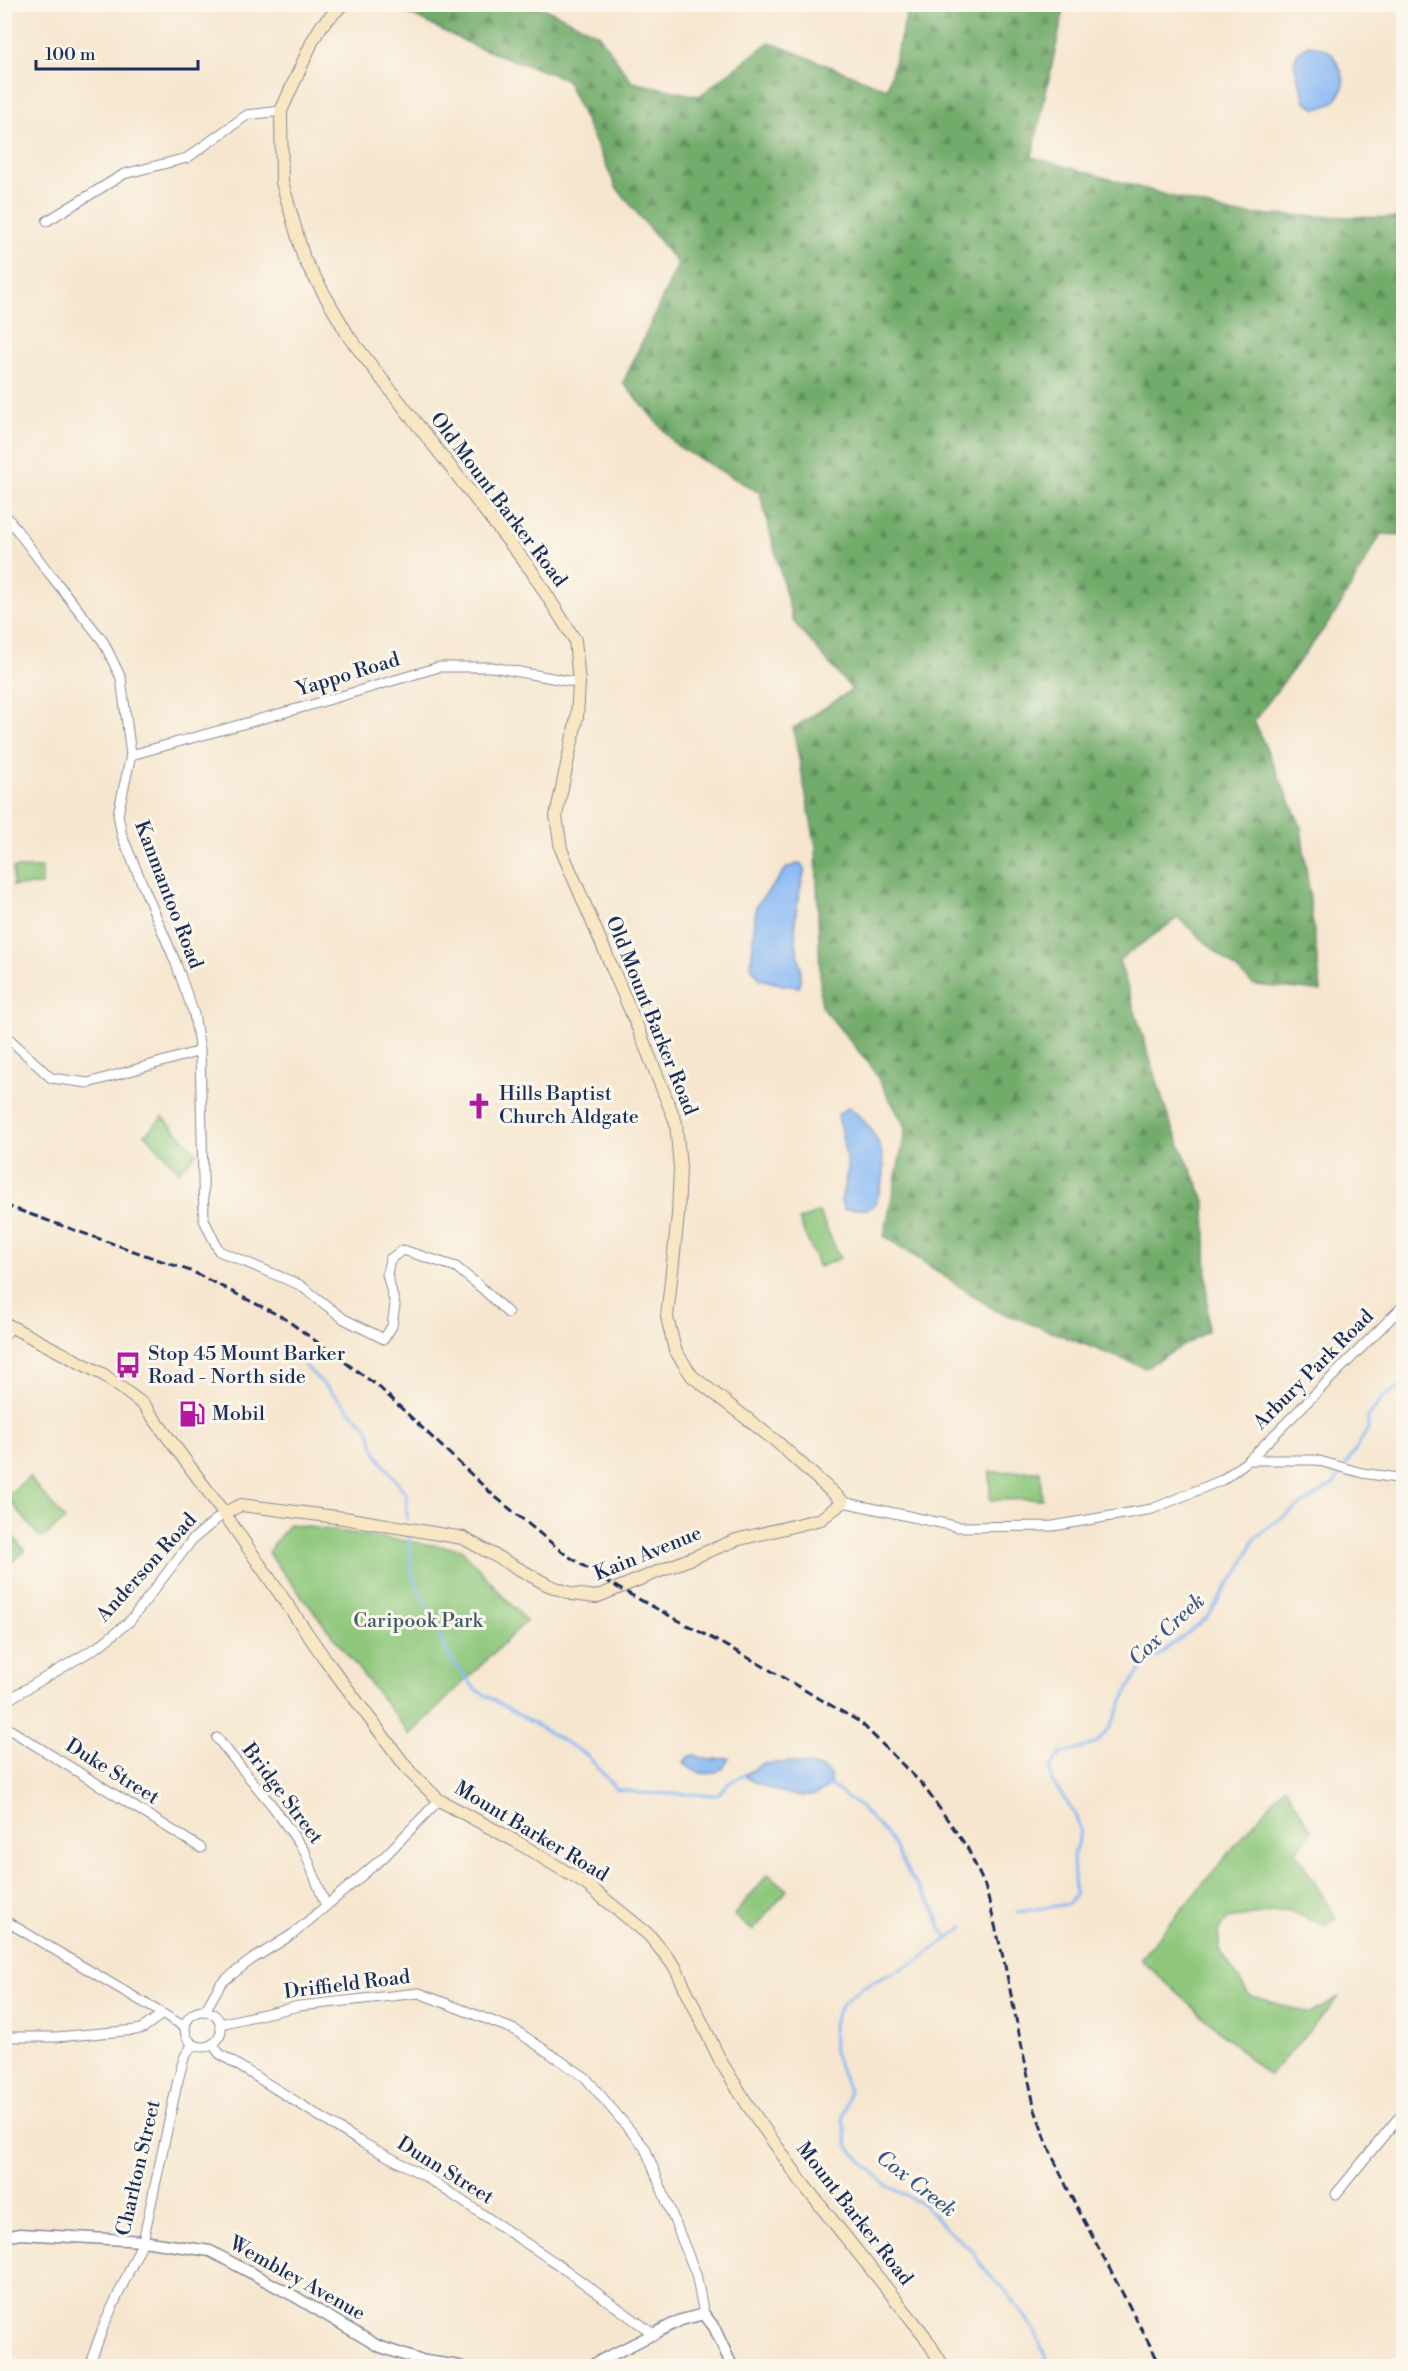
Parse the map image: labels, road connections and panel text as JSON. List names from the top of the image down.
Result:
{
  "streets": {
    "main road": ["Old Mount Barker Road", "Kain Avenue", "Mount Barker Road"],
    "street": [
      "Yappo Road",
      "Kanmantoo Road",
      "Arbury Park Road",
      "Anderson Road",
      "Duke Street",
      "Bridge Street",
      "Driffield Road",
      "Charlton Street",
      "Dunn Street",
      "Wembley Avenue"
    ]
  },
  "crossings": [
    ["Old Mount Barker Road", "Yappo Road"],
    ["Old Mount Barker Road", "Kain Avenue"],
    ["Yappo Road", "Kanmantoo Road"],
    ["Kain Avenue", "Anderson Road"],
    ["Kain Avenue", "Mount Barker Road"],
    ["Anderson Road", "Mount Barker Road"],
    ["Driffield Road", "Charlton Street"],
    ["Driffield Road", "Dunn Street"],
    ["Charlton Street", "Dunn Street"],
    ["Charlton Street", "Wembley Avenue"]
  ],
  "water": ["Cox Creek"],
  "parks": ["Caripook Park"],
  "places": {
    "church": ["Hills Baptist Church Aldgate"],
    "bus stop": ["Stop 45 Mount Barker Road - North side"],
    "fuel station": ["Mobil"]
  },
  "scale_bar": "100 m"
}
